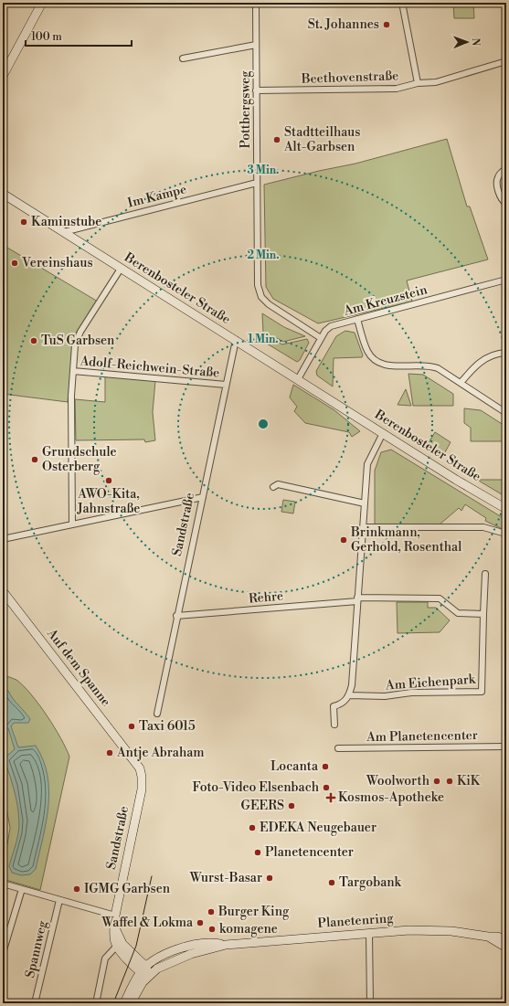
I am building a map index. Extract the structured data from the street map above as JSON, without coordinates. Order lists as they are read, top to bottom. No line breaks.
{"streets":{"street":["Beethovenstraße","Pottbergsweg","Im Kampe","Berenbosteler Straße","Am Kreuzstein","Adolf-Reichwein-Straße","Sandstraße","Rehre","Auf dem Spanne","Am Eichenpark","Am Planetencenter","Planetenring","Spannweg"]},"crossings":[["Beethovenstraße","Pottbergsweg"],["Pottbergsweg","Im Kampe"],["Pottbergsweg","Am Kreuzstein"],["Im Kampe","Berenbosteler Straße"],["Berenbosteler Straße","Am Kreuzstein"],["Berenbosteler Straße","Sandstraße"],["Adolf-Reichwein-Straße","Sandstraße"],["Sandstraße","Rehre"],["Sandstraße","Auf dem Spanne"]],"places":{"other":["St. Johannes","Stadtteilhaus Alt-Garbsen","Kaminstube","Vereinshaus","TuS Garbsen","Grundschule Osterberg","AWO-Kita, Jahnstraße","Brinkmann, Gerhold, Rosenthal","Taxi 6015","Antje Abraham","Locanta","Woolworth","KiK","Foto-Video Elsenbach","GEERS","EDEKA Neugebauer","Planetencenter","Wurst-Basar","Targobank","IGMG Garbsen","Burger King","Waffel & Lokma","komagene"],"health":["Kosmos-Apotheke"]},"scale_bar":"100 m","north":"right","rings":["3 Min.","2 Min.","1 Min."]}
